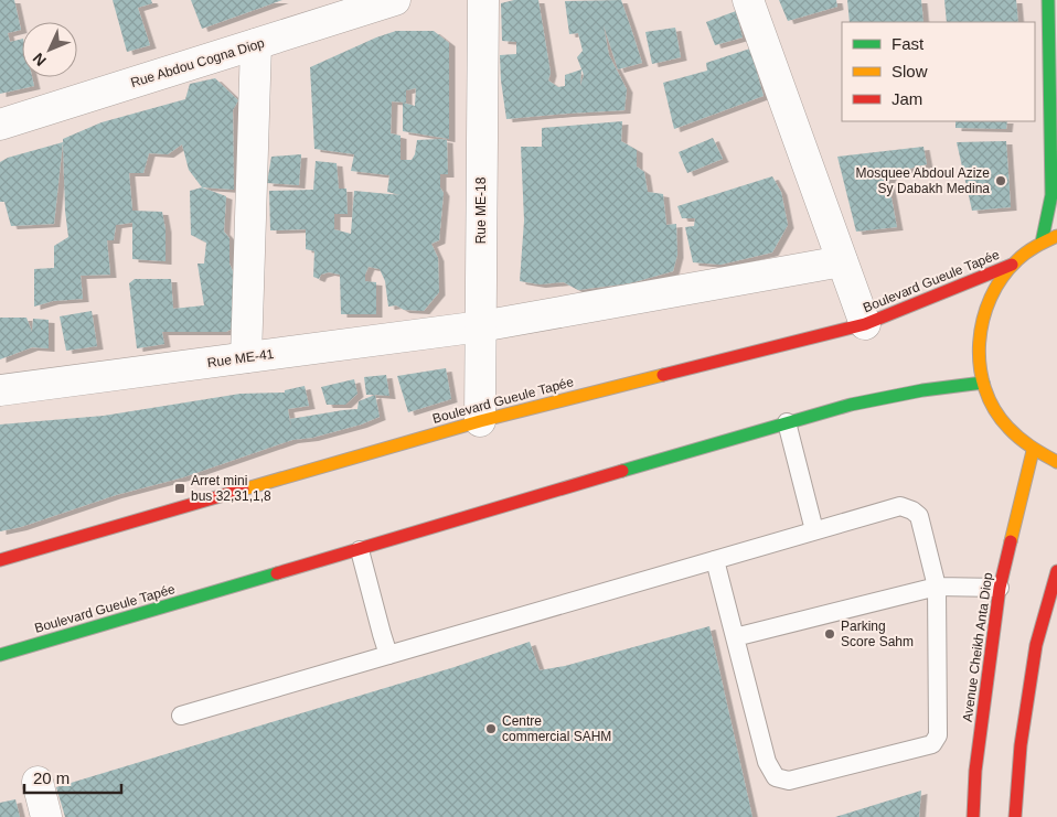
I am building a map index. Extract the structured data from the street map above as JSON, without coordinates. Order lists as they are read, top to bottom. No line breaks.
{"streets":{"street":["Rue Abdou Cogna Diop","Rue ME-18","Boulevard Gueule Tapée","Rue ME-41","Avenue Cheikh Anta Diop"]},"crossings":[["Rue ME-18","Boulevard Gueule Tapée"],["Rue ME-18","Rue ME-41"]],"places":{"other":["Mosquee Abdoul Azize Sy Dabakh Medina","Parking Score Sahm","Centre commercial SAHM"],"transit":["Arret mini bus 32,31,1,8"]},"legend":["Fast","Slow","Jam"],"scale_bar":"20 m","north":"bottom left"}
